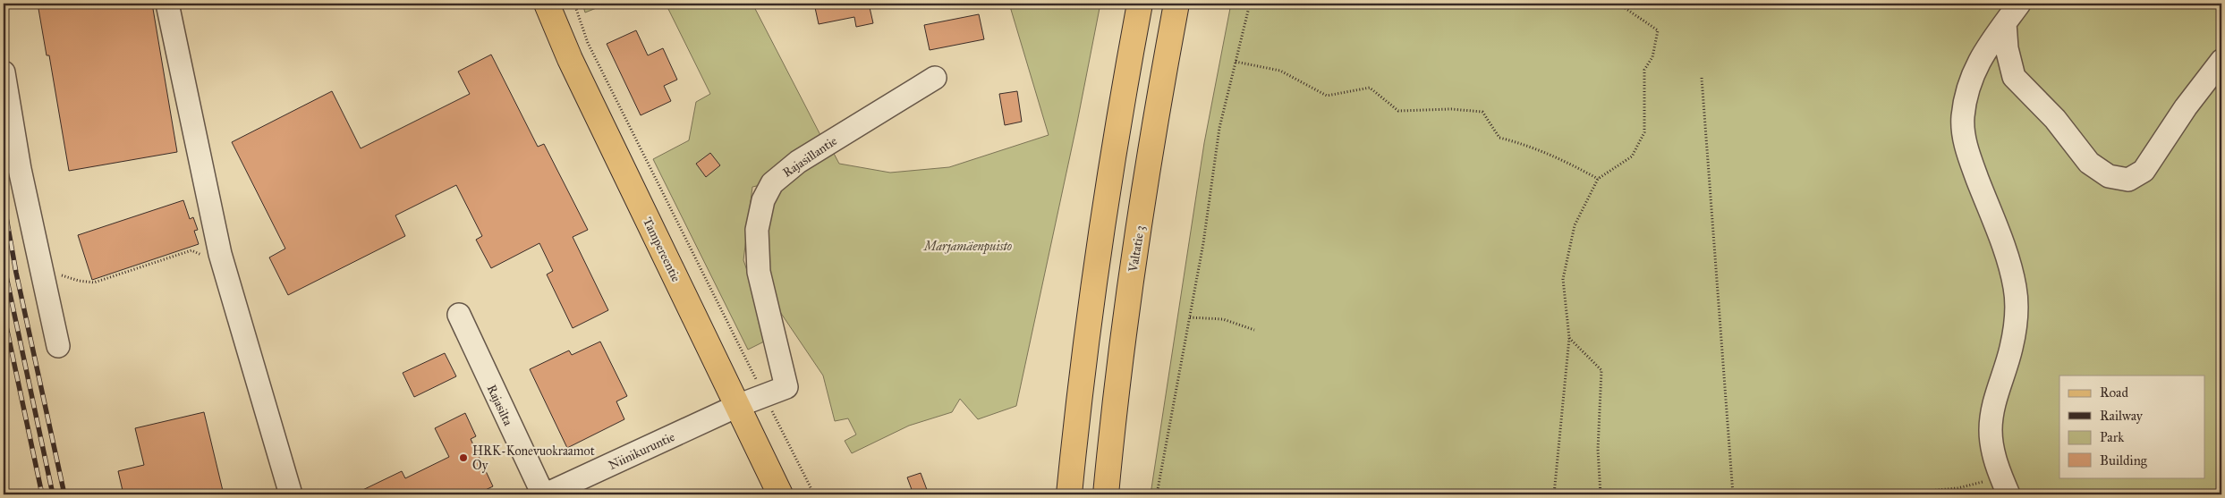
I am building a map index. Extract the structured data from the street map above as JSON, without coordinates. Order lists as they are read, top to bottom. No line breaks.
{"streets":{"main road":["Valtatie 3","Tampereentie"],"street":["Rajasillantie","Rajasilta","Niinikuruntie"]},"crossings":[["Rajasillantie","Tampereentie"],["Rajasillantie","Niinikuruntie"],["Tampereentie","Niinikuruntie"],["Rajasilta","Niinikuruntie"]],"parks":["Marjamäenpuisto"],"places":["HRK-Konevuokraamot Oy"],"legend":["Road","Railway","Park","Building"]}
